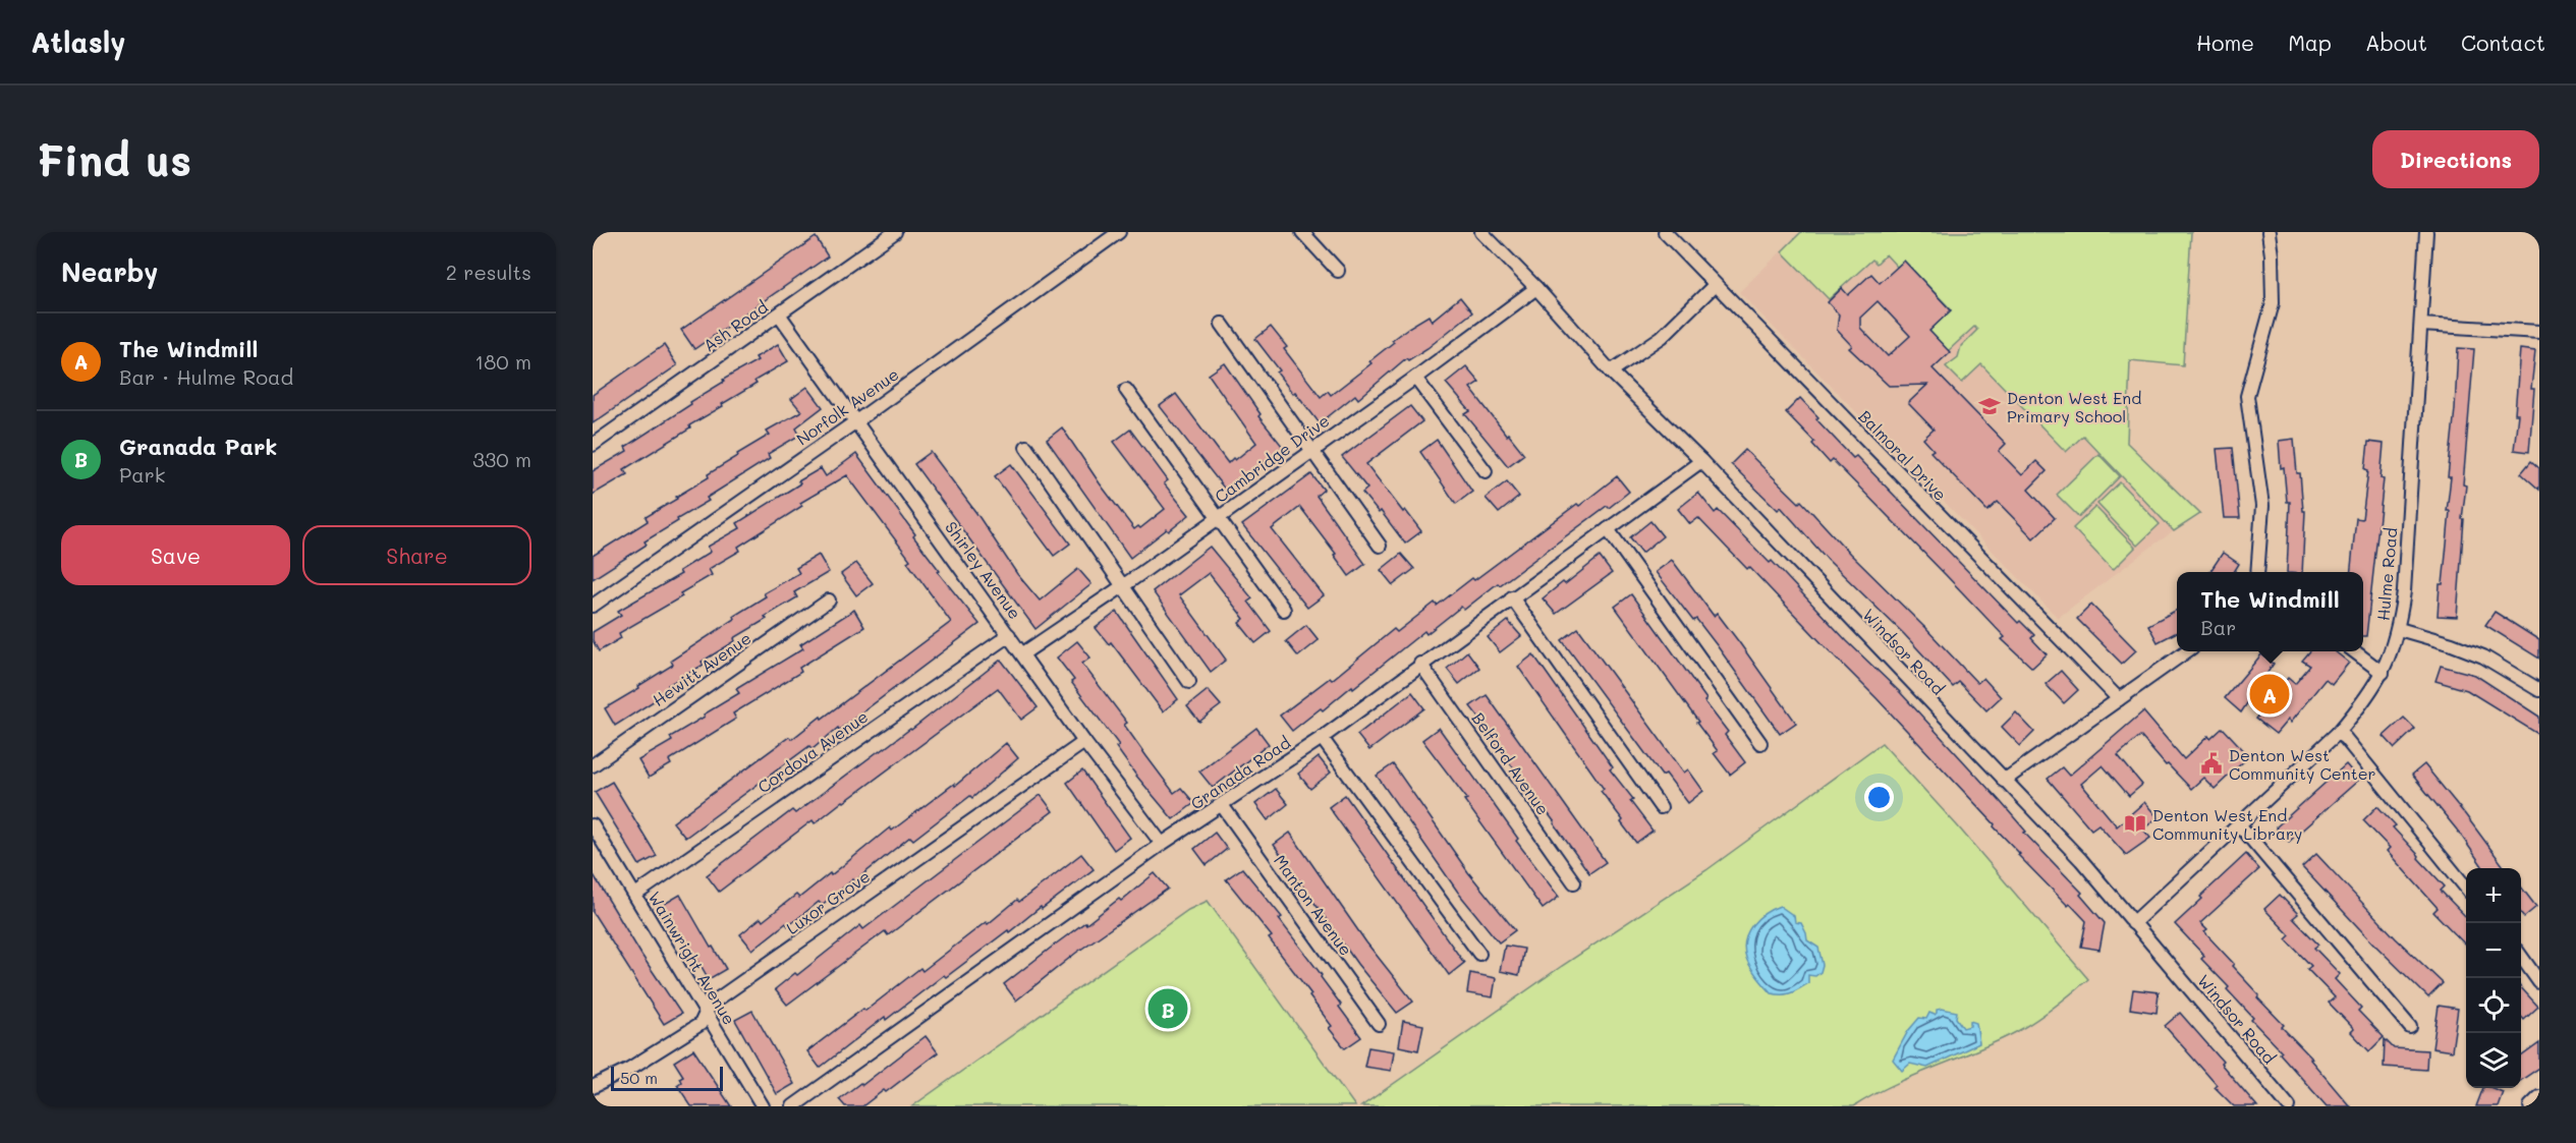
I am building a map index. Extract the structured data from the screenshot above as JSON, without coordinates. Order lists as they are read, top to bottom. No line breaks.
{"streets":{"street":["Ash Road","Norfolk Avenue","Balmoral Drive","Cambridge Drive","Shirley Avenue","Hulme Road","Windsor Road","Hewitt Avenue","Cordova Avenue","Belford Avenue","Granada Road","Luxor Grove","Manton Avenue","Wainwright Avenue"]},"crossings":[["Ash Road","Shirley Avenue"],["Norfolk Avenue","Shirley Avenue"],["Cambridge Drive","Shirley Avenue"],["Cambridge Drive","Windsor Road"],["Shirley Avenue","Cordova Avenue"],["Shirley Avenue","Granada Road"],["Shirley Avenue","Luxor Grove"],["Hulme Road","Windsor Road"],["Windsor Road","Granada Road"],["Cordova Avenue","Wainwright Avenue"],["Belford Avenue","Granada Road"],["Granada Road","Manton Avenue"],["Luxor Grove","Wainwright Avenue"]],"places":{"school or university":["Denton West End Primary School"],"public building":["Denton West Community Center"],"library":["Denton West End Community Library"]},"scale_bar":"50 m","page":{"header":"Atlasly","nav":["Home","Map","About","Contact"],"buttons":["Directions",["Save","Share"]],"title":"Find us","heading":["Nearby","2 results"],"list":[{"mark":"A","name":"The Windmill","note":"Bar · Hulme Road","value":"180 m"},{"mark":"B","name":"Granada Park","note":"Park","value":"330 m"}],"popup":["The Windmill","Bar"],"pins":["A","B"],"map_buttons":["+","−"],"scale":"50 m"}}
